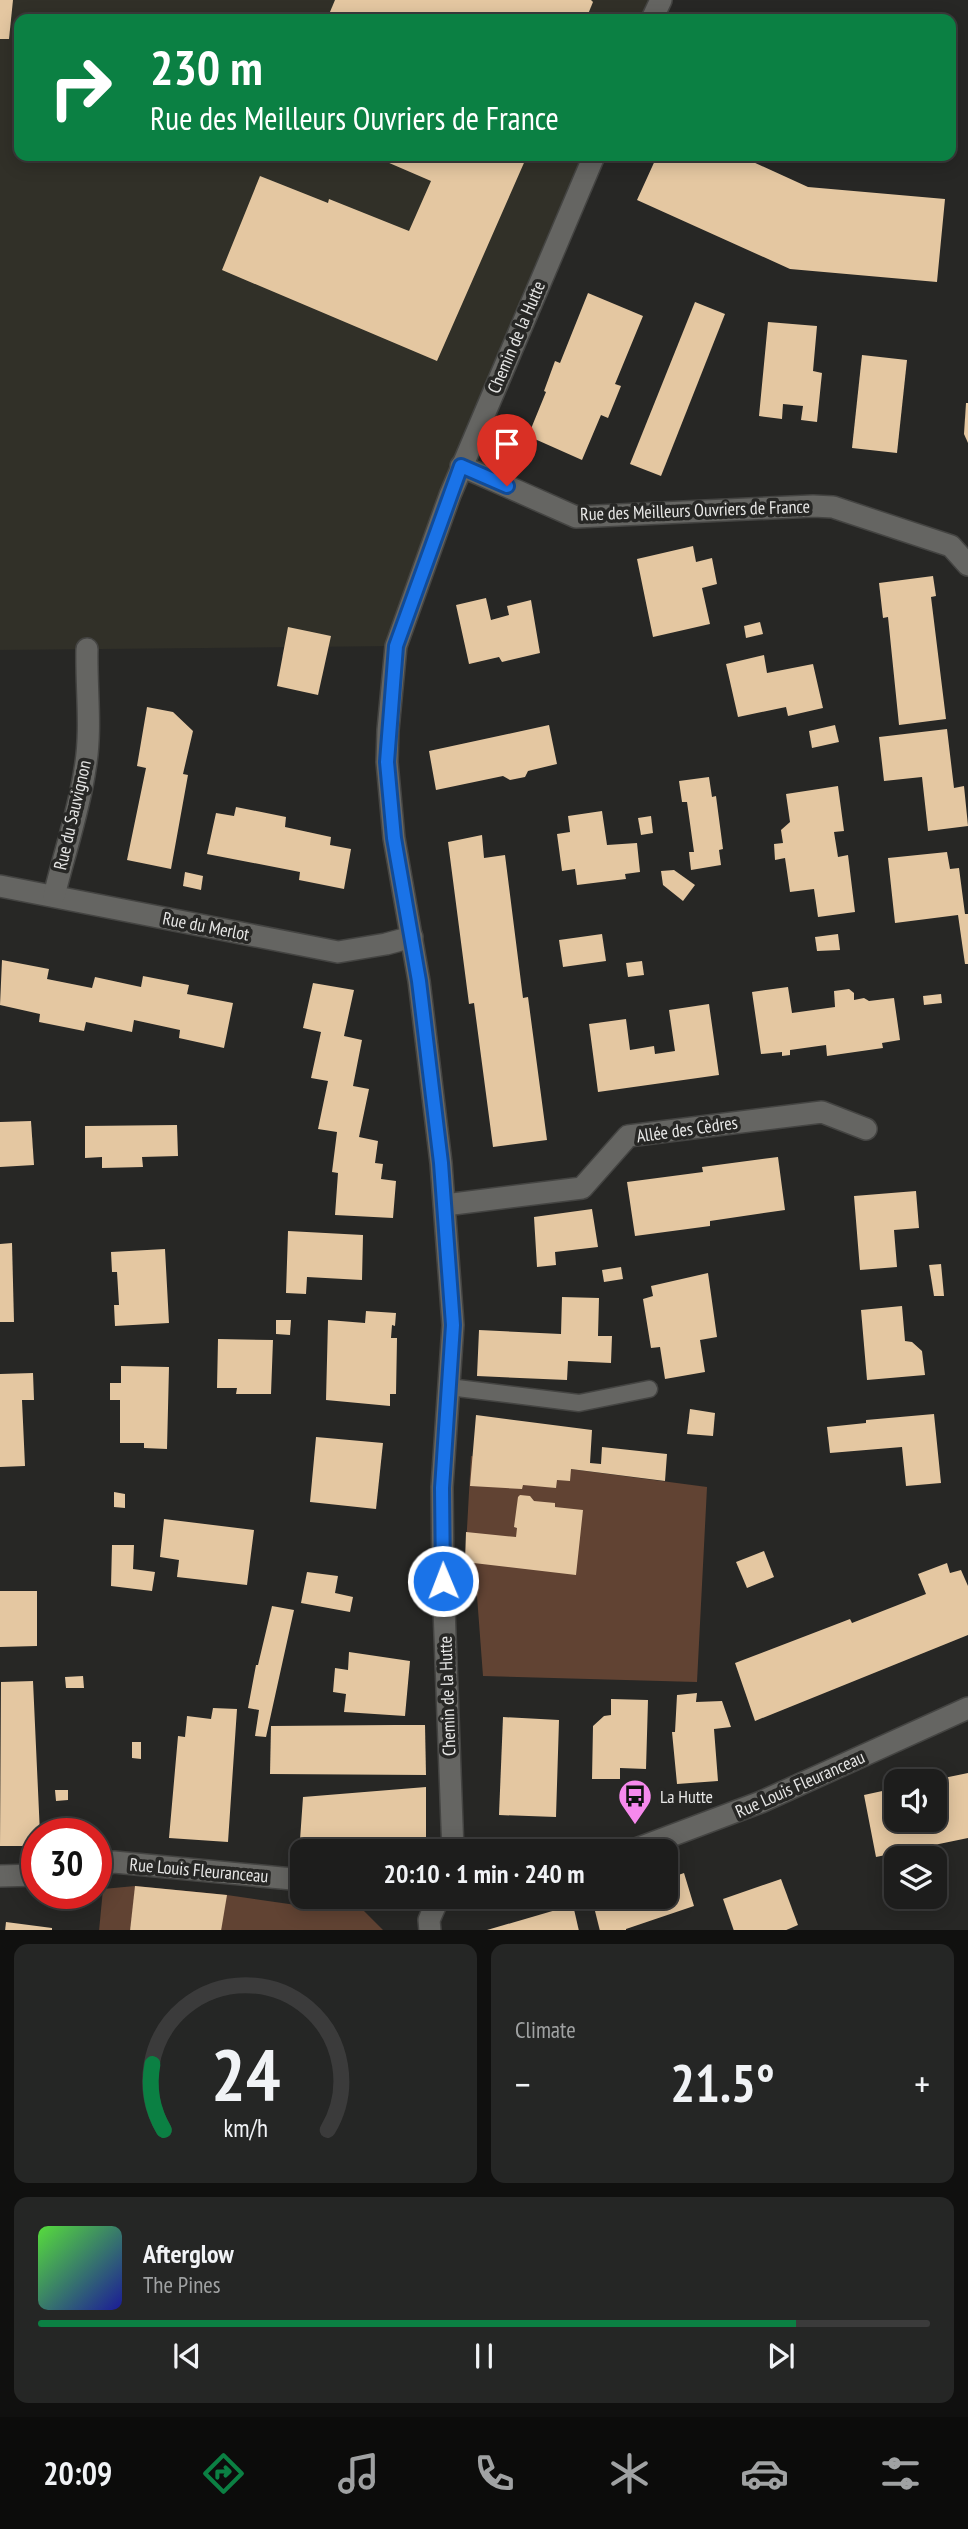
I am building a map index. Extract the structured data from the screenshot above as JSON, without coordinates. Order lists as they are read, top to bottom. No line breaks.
{"streets":{"street":["Chemin de la Hutte","Rue des Meilleurs Ouvriers de France","Rue du Sauvignon","Rue du Merlot","Allée des Cèdres","Rue Louis Fleuranceau"]},"crossings":[["Chemin de la Hutte","Rue des Meilleurs Ouvriers de France"],["Chemin de la Hutte","Rue du Merlot"],["Chemin de la Hutte","Allée des Cèdres"],["Rue du Sauvignon","Rue du Merlot"]],"places":{"bus stop":["La Hutte"]},"page":{"turn":["230 m","Rue des Meilleurs Ouvriers de France"],"limit":"30","trip":"20:10 · 1 min · 240 m","tile":"Climate","heat":["−","21.5°","+"],"song":["Afterglow","The Pines"],"tabs":"20:09","gauge":["24","km/h"]}}
